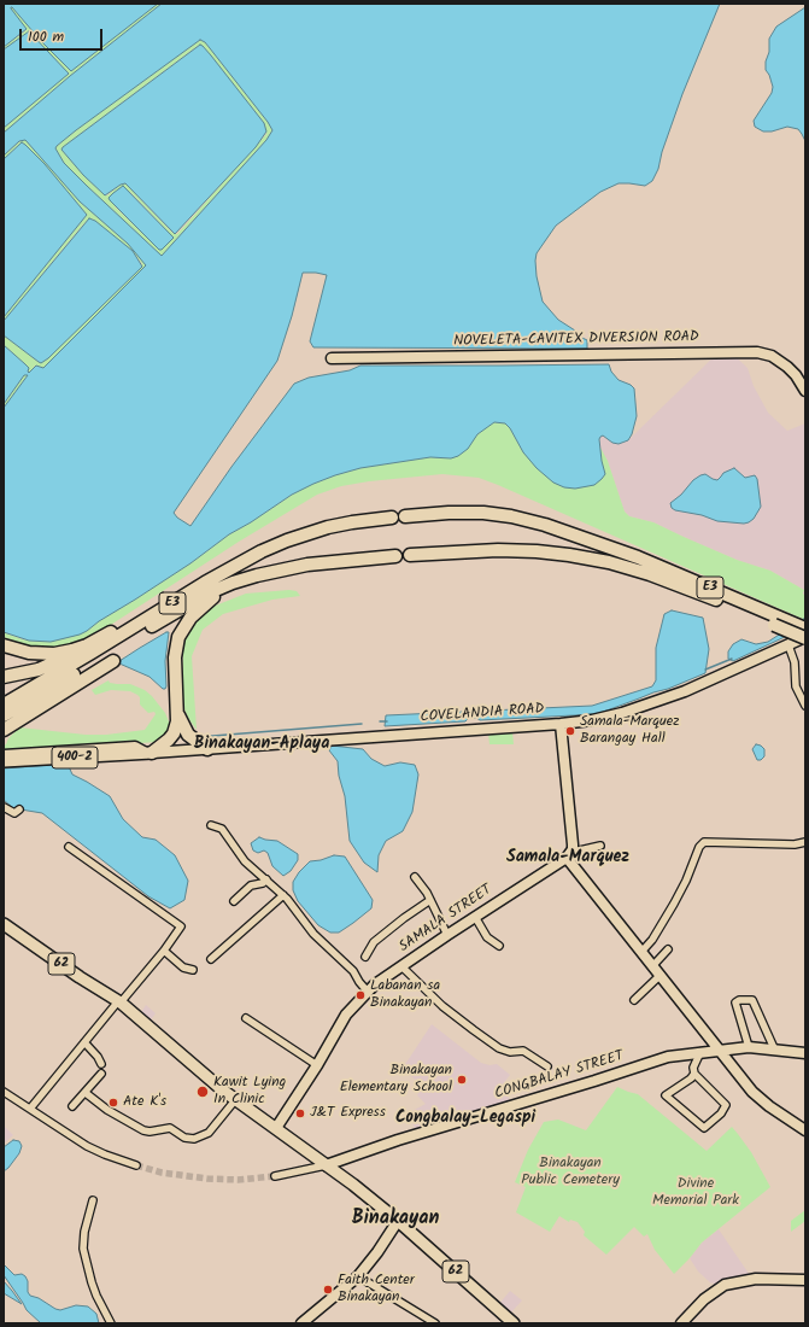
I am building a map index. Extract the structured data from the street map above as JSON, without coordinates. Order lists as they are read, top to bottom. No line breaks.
{"streets":{"highway":["E3"],"main road":["NOVELETA-CAVITEX DIVERSION ROAD","COVELANDIA ROAD","400-2","SAMALA STREET","62","CONGBALAY STREET"]},"crossings":[["E3","COVELANDIA ROAD"],["SAMALA STREET","62"],["62","CONGBALAY STREET"]],"districts":["Binakayan-Aplaya","Samala-Marquez","Congbalay-Legaspi","Binakayan"],"parks":["Binakayan Public Cemetery","Divine Memorial Park"],"places":["Samala-Marquez Barangay Hall","Labanan sa Binakayan","Binakayan Elementary School","Kawit Lying In Clinic","Ate K's","J&T Express","Faith Center Binakayan"],"scale_bar":"100 m"}
